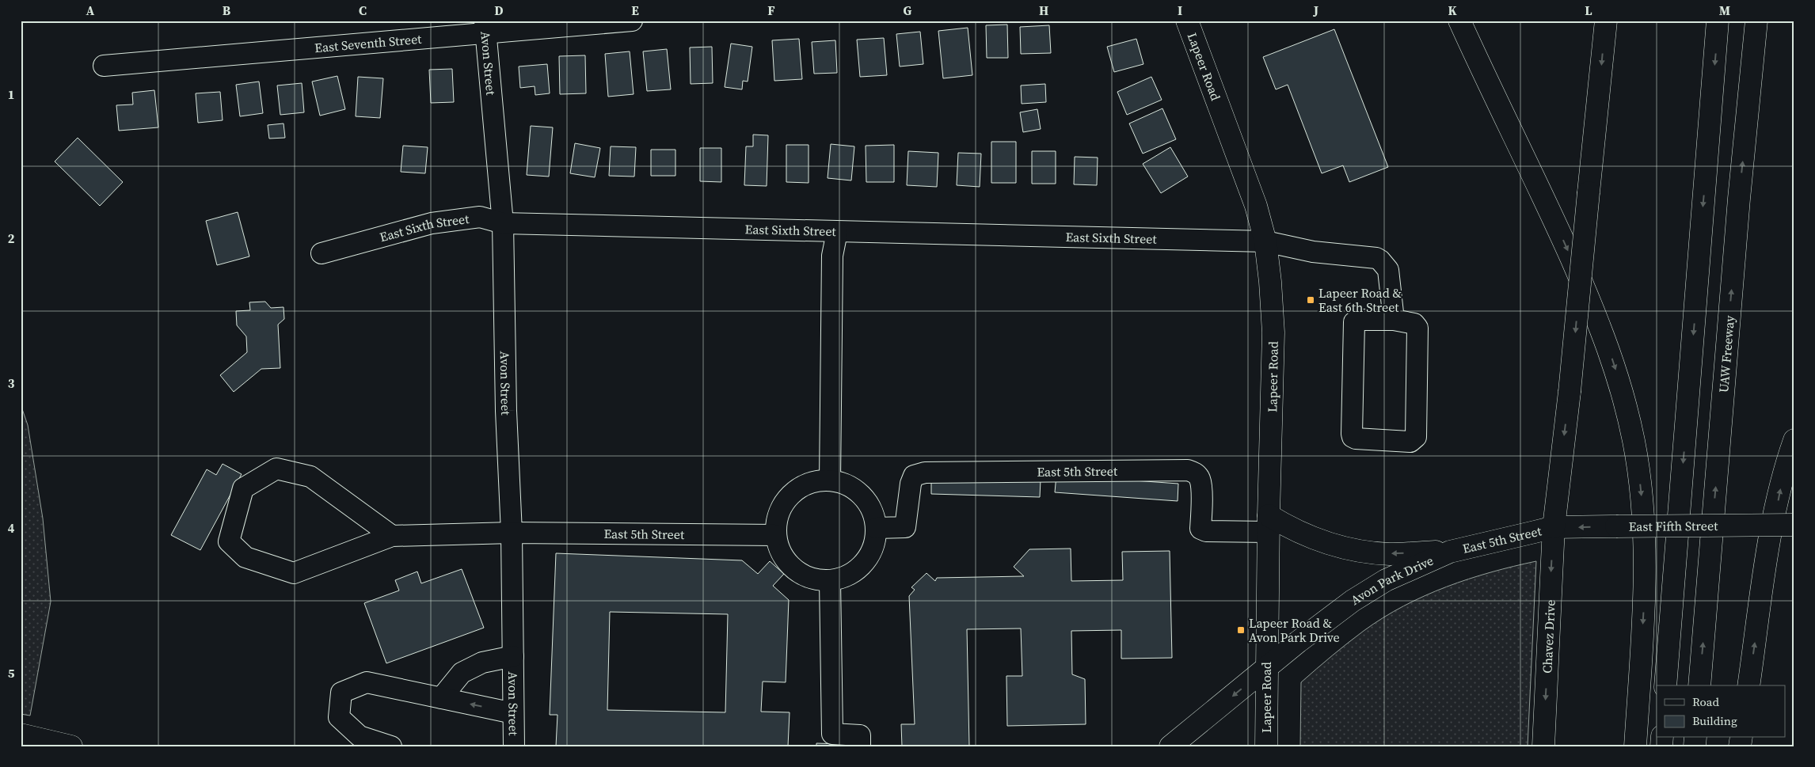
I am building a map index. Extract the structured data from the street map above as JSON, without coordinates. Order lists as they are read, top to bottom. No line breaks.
{"streets":{"main road":["Lapeer Road","UAW Freeway","East 5th Street","East Fifth Street","Avon Park Drive","Chavez Drive"],"street":["East Seventh Street","Avon Street","East Sixth Street"]},"crossings":[["East Seventh Street","Avon Street"],["Avon Street","East Sixth Street"],["Avon Street","East 5th Street"],["Lapeer Road","East Sixth Street"],["Lapeer Road","East 5th Street"],["Lapeer Road","Avon Park Drive"],["East 5th Street","East Fifth Street"],["East 5th Street","Avon Park Drive"],["East 5th Street","Chavez Drive"],["East Fifth Street","Chavez Drive"]],"one_way":["East Fifth Street","Avon Park Drive"],"places":{"transit":["Lapeer Road & East 6th Street","Lapeer Road & Avon Park Drive"]},"legend":["Road","Building"],"grid":{"columns":["A","B","C","D","E","F","G","H","I","J","K","L","M"],"rows":["1","2","3","4","5"]}}
